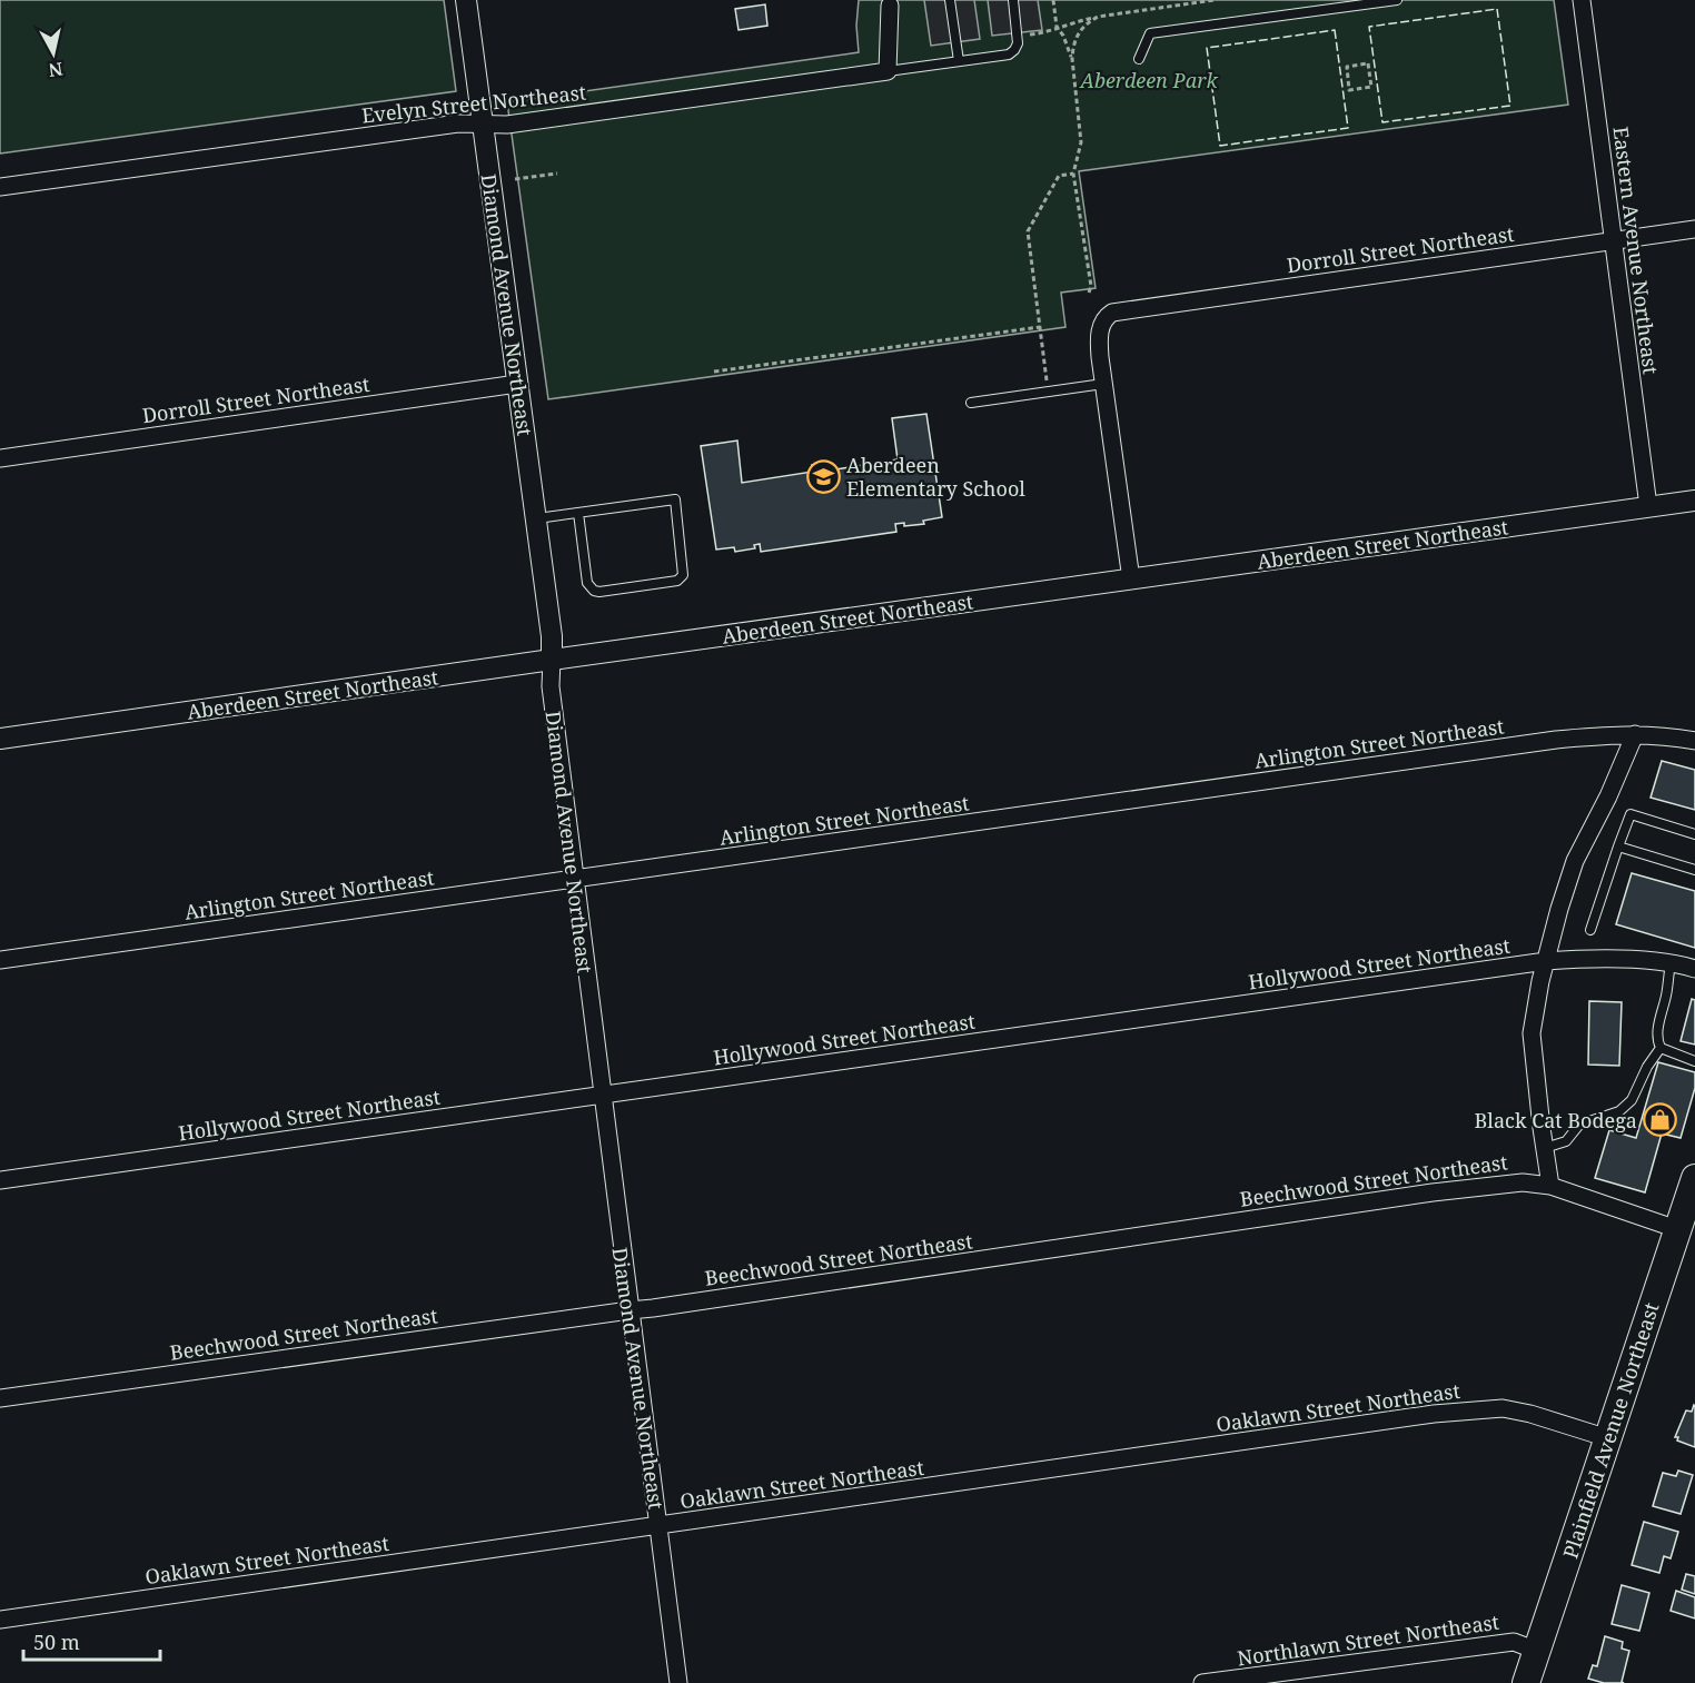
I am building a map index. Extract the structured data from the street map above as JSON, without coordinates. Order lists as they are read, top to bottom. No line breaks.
{"streets":{"main road":["Plainfield Avenue Northeast"],"street":["Evelyn Street Northeast","Dorroll Street Northeast","Eastern Avenue Northeast","Diamond Avenue Northeast","Aberdeen Street Northeast","Arlington Street Northeast","Hollywood Street Northeast","Beechwood Street Northeast","Oaklawn Street Northeast","Northlawn Street Northeast"]},"crossings":[["Evelyn Street Northeast","Diamond Avenue Northeast"],["Dorroll Street Northeast","Eastern Avenue Northeast"],["Dorroll Street Northeast","Diamond Avenue Northeast"],["Eastern Avenue Northeast","Aberdeen Street Northeast"],["Diamond Avenue Northeast","Aberdeen Street Northeast"],["Diamond Avenue Northeast","Arlington Street Northeast"],["Diamond Avenue Northeast","Hollywood Street Northeast"],["Diamond Avenue Northeast","Beechwood Street Northeast"],["Diamond Avenue Northeast","Oaklawn Street Northeast"],["Beechwood Street Northeast","Plainfield Avenue Northeast"],["Oaklawn Street Northeast","Plainfield Avenue Northeast"],["Plainfield Avenue Northeast","Northlawn Street Northeast"]],"parks":["Aberdeen Park"],"places":{"school or university":["Aberdeen Elementary School"],"shop":["Black Cat Bodega"]},"scale_bar":"50 m","north":"bottom"}
